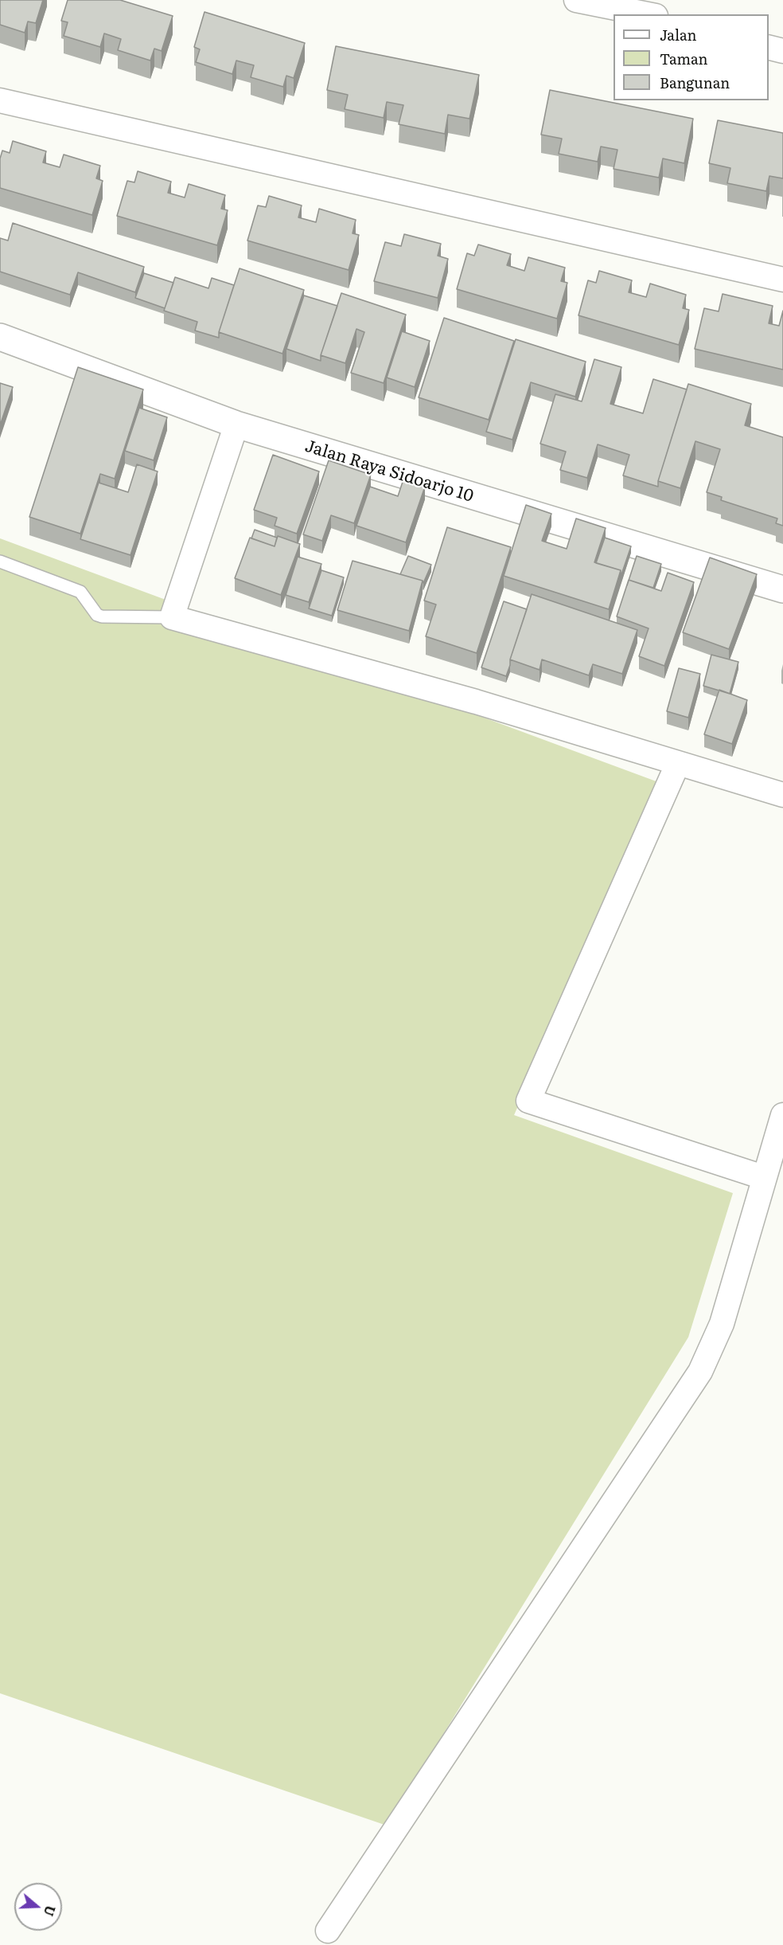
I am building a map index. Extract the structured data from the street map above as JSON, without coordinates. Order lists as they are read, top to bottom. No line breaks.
{"streets":{"street":["Jalan Raya Sidoarjo 10"]},"legend":["Jalan","Taman","Bangunan"],"north":"right"}
